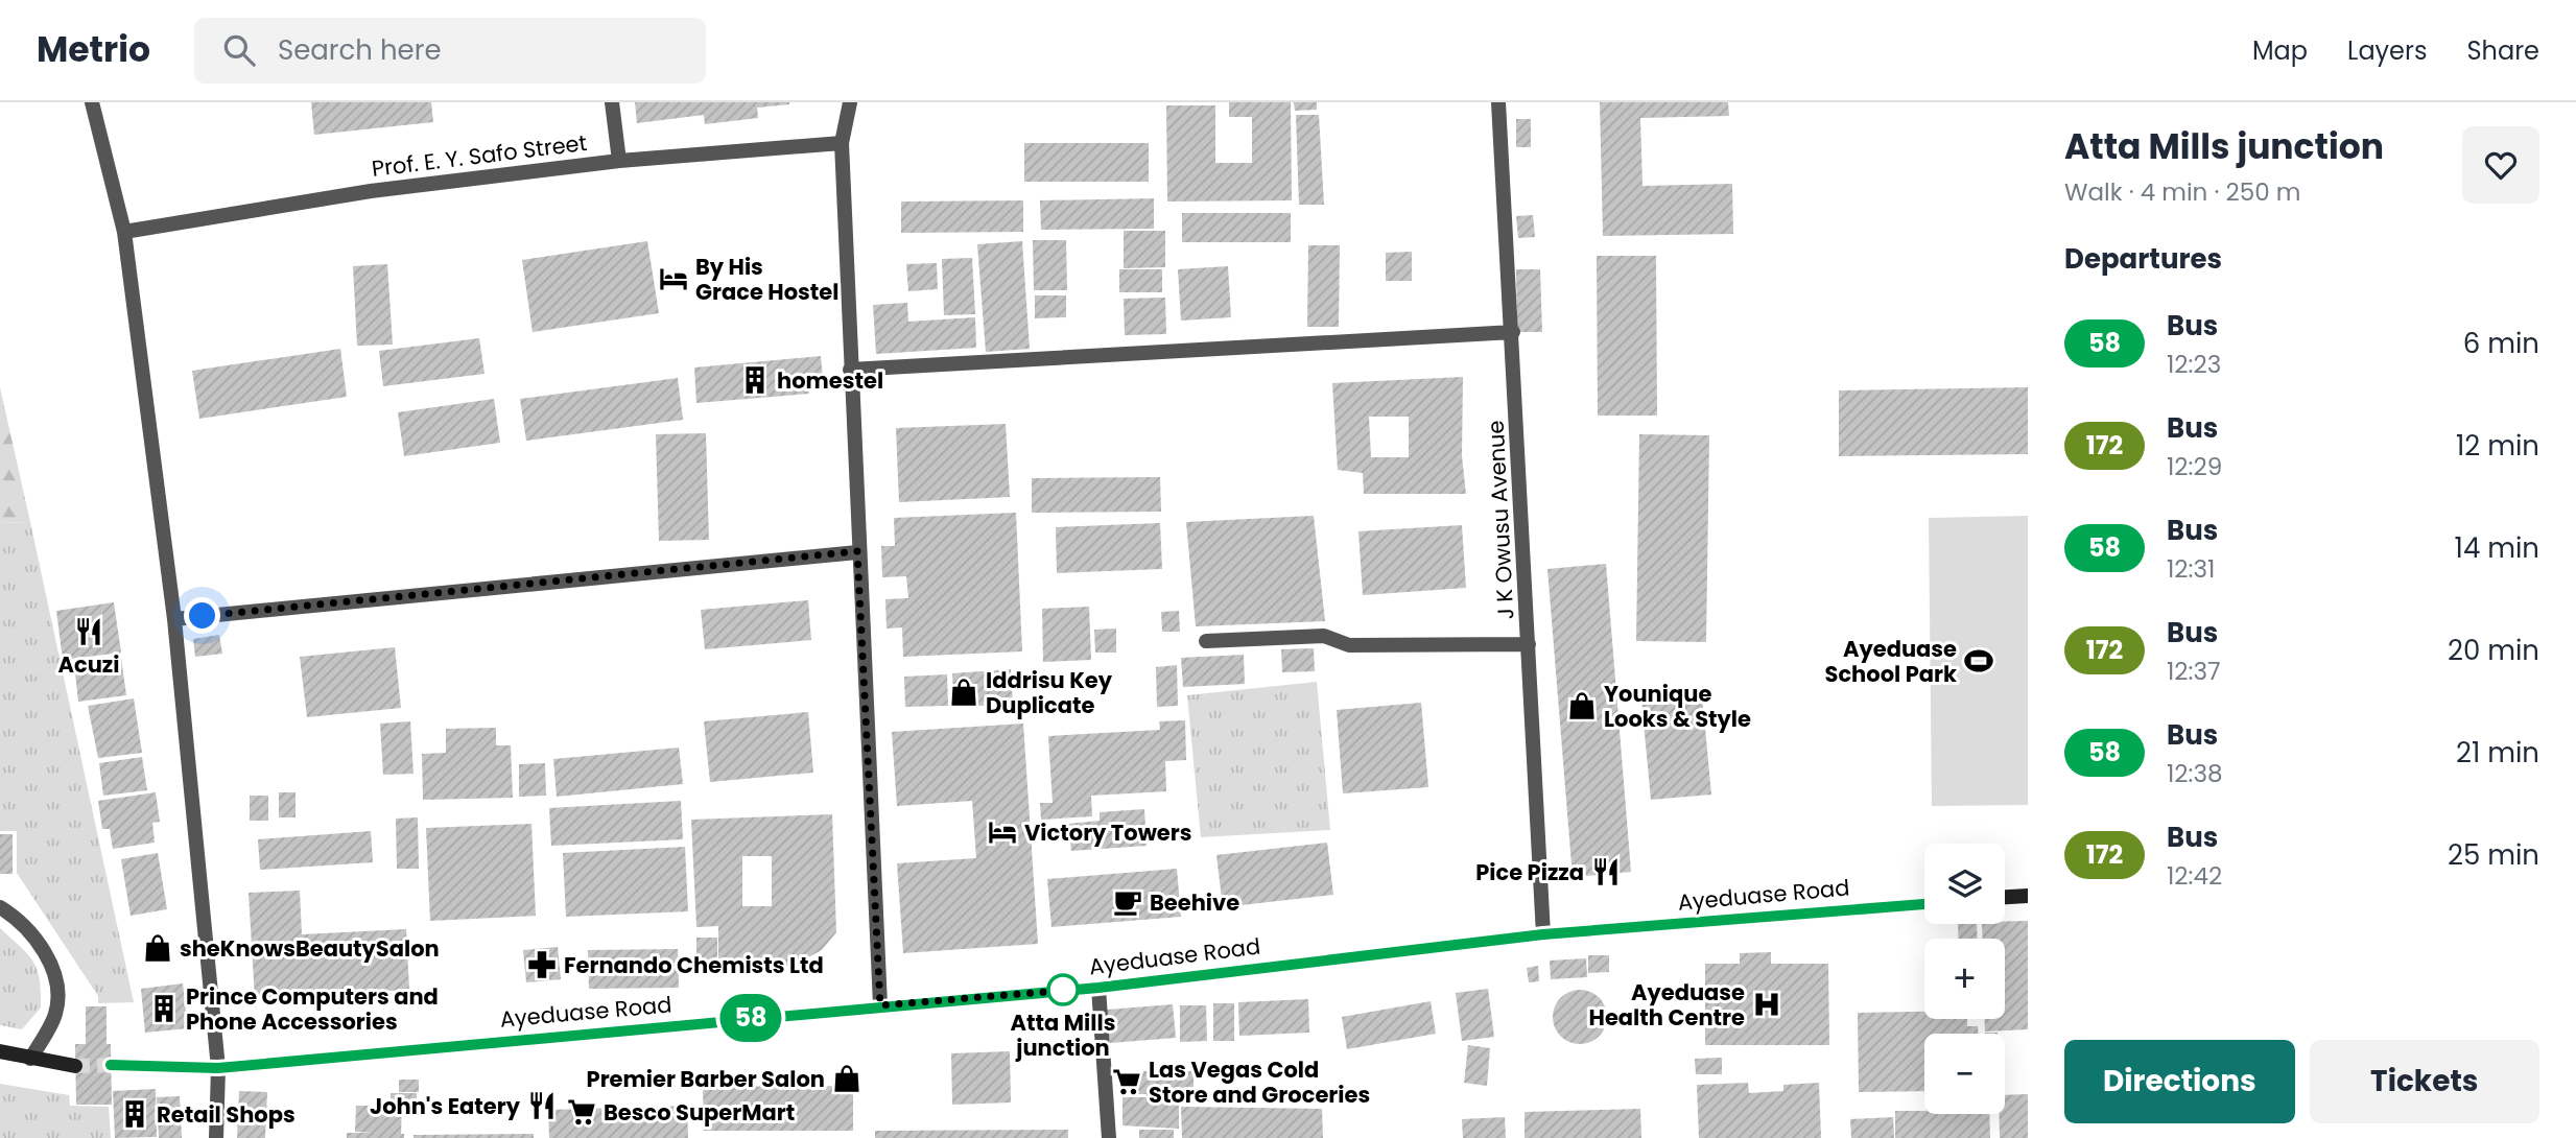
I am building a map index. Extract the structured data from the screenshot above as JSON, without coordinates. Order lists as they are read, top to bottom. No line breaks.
{"streets":{"street":["Prof. E. Y. Safo Street","J K Owusu Avenue","Ayeduase Road"]},"crossings":[["J K Owusu Avenue","Ayeduase Road"]],"places":{"hotel":["By His Grace Hostel","Victory Towers"],"building":["homestel","Prince Computers and Phone Accessories","Retail Shops"],"restaurant":["Acuzi","Pice Pizza","John's Eatery"],"sports":["Ayeduase School Park"],"shop":["Iddrisu Key Duplicate","Younique Looks & Style","sheKnowsBeautySalon","Premier Barber Salon"],"cafe":["Beehive"],"pharmacy":["Fernando Chemists Ltd"],"other":["Atta Mills junction"],"hospital":["Ayeduase Health Centre"],"supermarket":["Las Vegas Cold Store and Groceries","Besco SuperMart"]},"lines":["bus line 58"],"page":{"header":"Metrio","search":"Search here","nav":["Map","Layers","Share"],"on_map":"58","heading":[["Atta Mills junction","Walk · 4 min · 250 m"],"Departures"],"list":[{"mark":"58","name":"Bus","note":"12:23","value":"6 min"},{"mark":"172","name":"Bus","note":"12:29","value":"12 min"},{"mark":"58","name":"Bus","note":"12:31","value":"14 min"},{"mark":"172","name":"Bus","note":"12:37","value":"20 min"},{"mark":"58","name":"Bus","note":"12:38","value":"21 min"},{"mark":"172","name":"Bus","note":"12:42","value":"25 min"}],"map_buttons":["+","−"],"buttons":["Directions","Tickets"]}}
